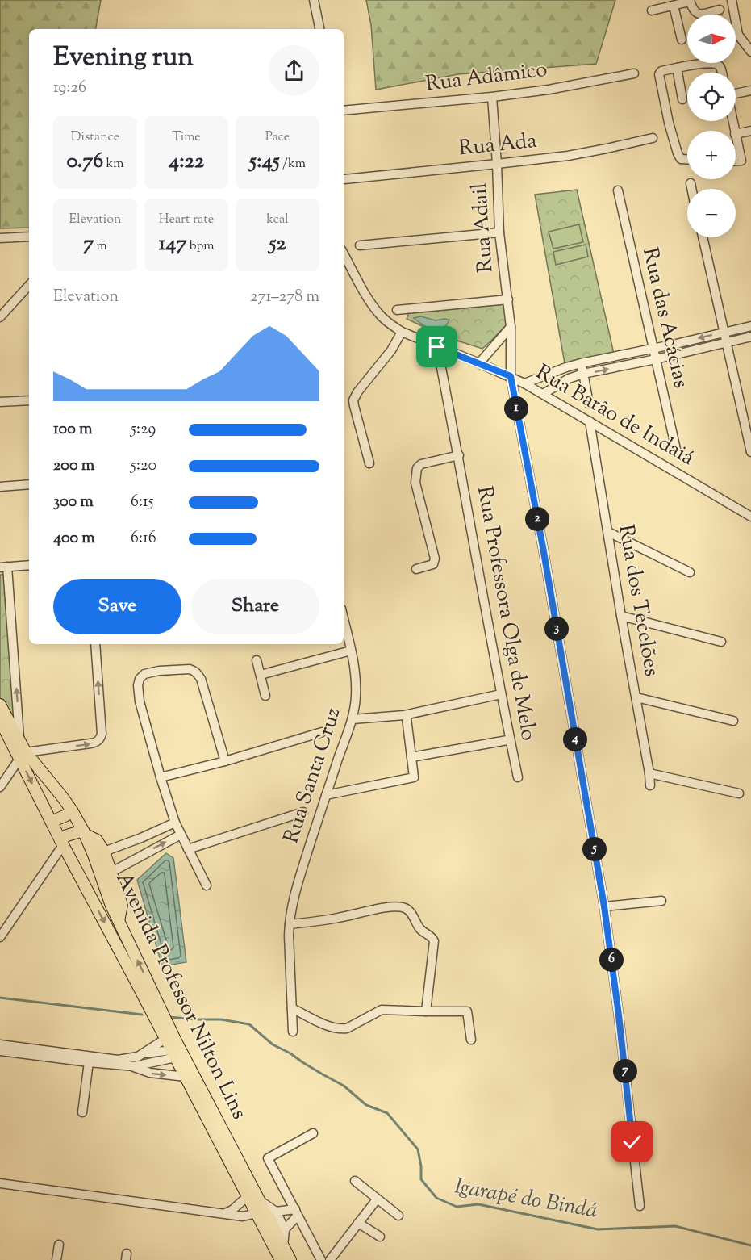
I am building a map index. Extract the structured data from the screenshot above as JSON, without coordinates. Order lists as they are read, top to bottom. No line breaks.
{"streets":{"main road":["Avenida Professor Nilton Lins"],"street":["Rua Adâmico","Rua Ada","Rua Adail","Rua das Acácias","Rua Barão de Indaiá","Rua dos Tecelões","Rua Professora Olga de Melo","Rua Santa Cruz"]},"crossings":[["Rua Adâmico","Rua Adail"],["Rua Ada","Rua Adail"],["Rua Adail","Rua Barão de Indaiá"],["Rua Barão de Indaiá","Rua dos Tecelões"],["Rua Barão de Indaiá","Rua Professora Olga de Melo"]],"water":["Igarapé do Bindá"],"north":"right","page":{"map_buttons":["+","−"],"heading":["Evening run","19:26"],"stats":[["Distance","0.76 km"],["Time","4:22"],["Pace","5:45 /km"],["Elevation","7 m"],["Heart rate","147 bpm"],["kcal","52"]],"chart":["Elevation","271–278 m"],"pins":["1","2","3","4","5","6","7"],"list":[{"name":"100 m","note":"5:29"},{"name":"200 m","note":"5:20"},{"name":"300 m","note":"6:15"},{"name":"400 m","note":"6:16"}],"buttons":["Save","Share"]}}
